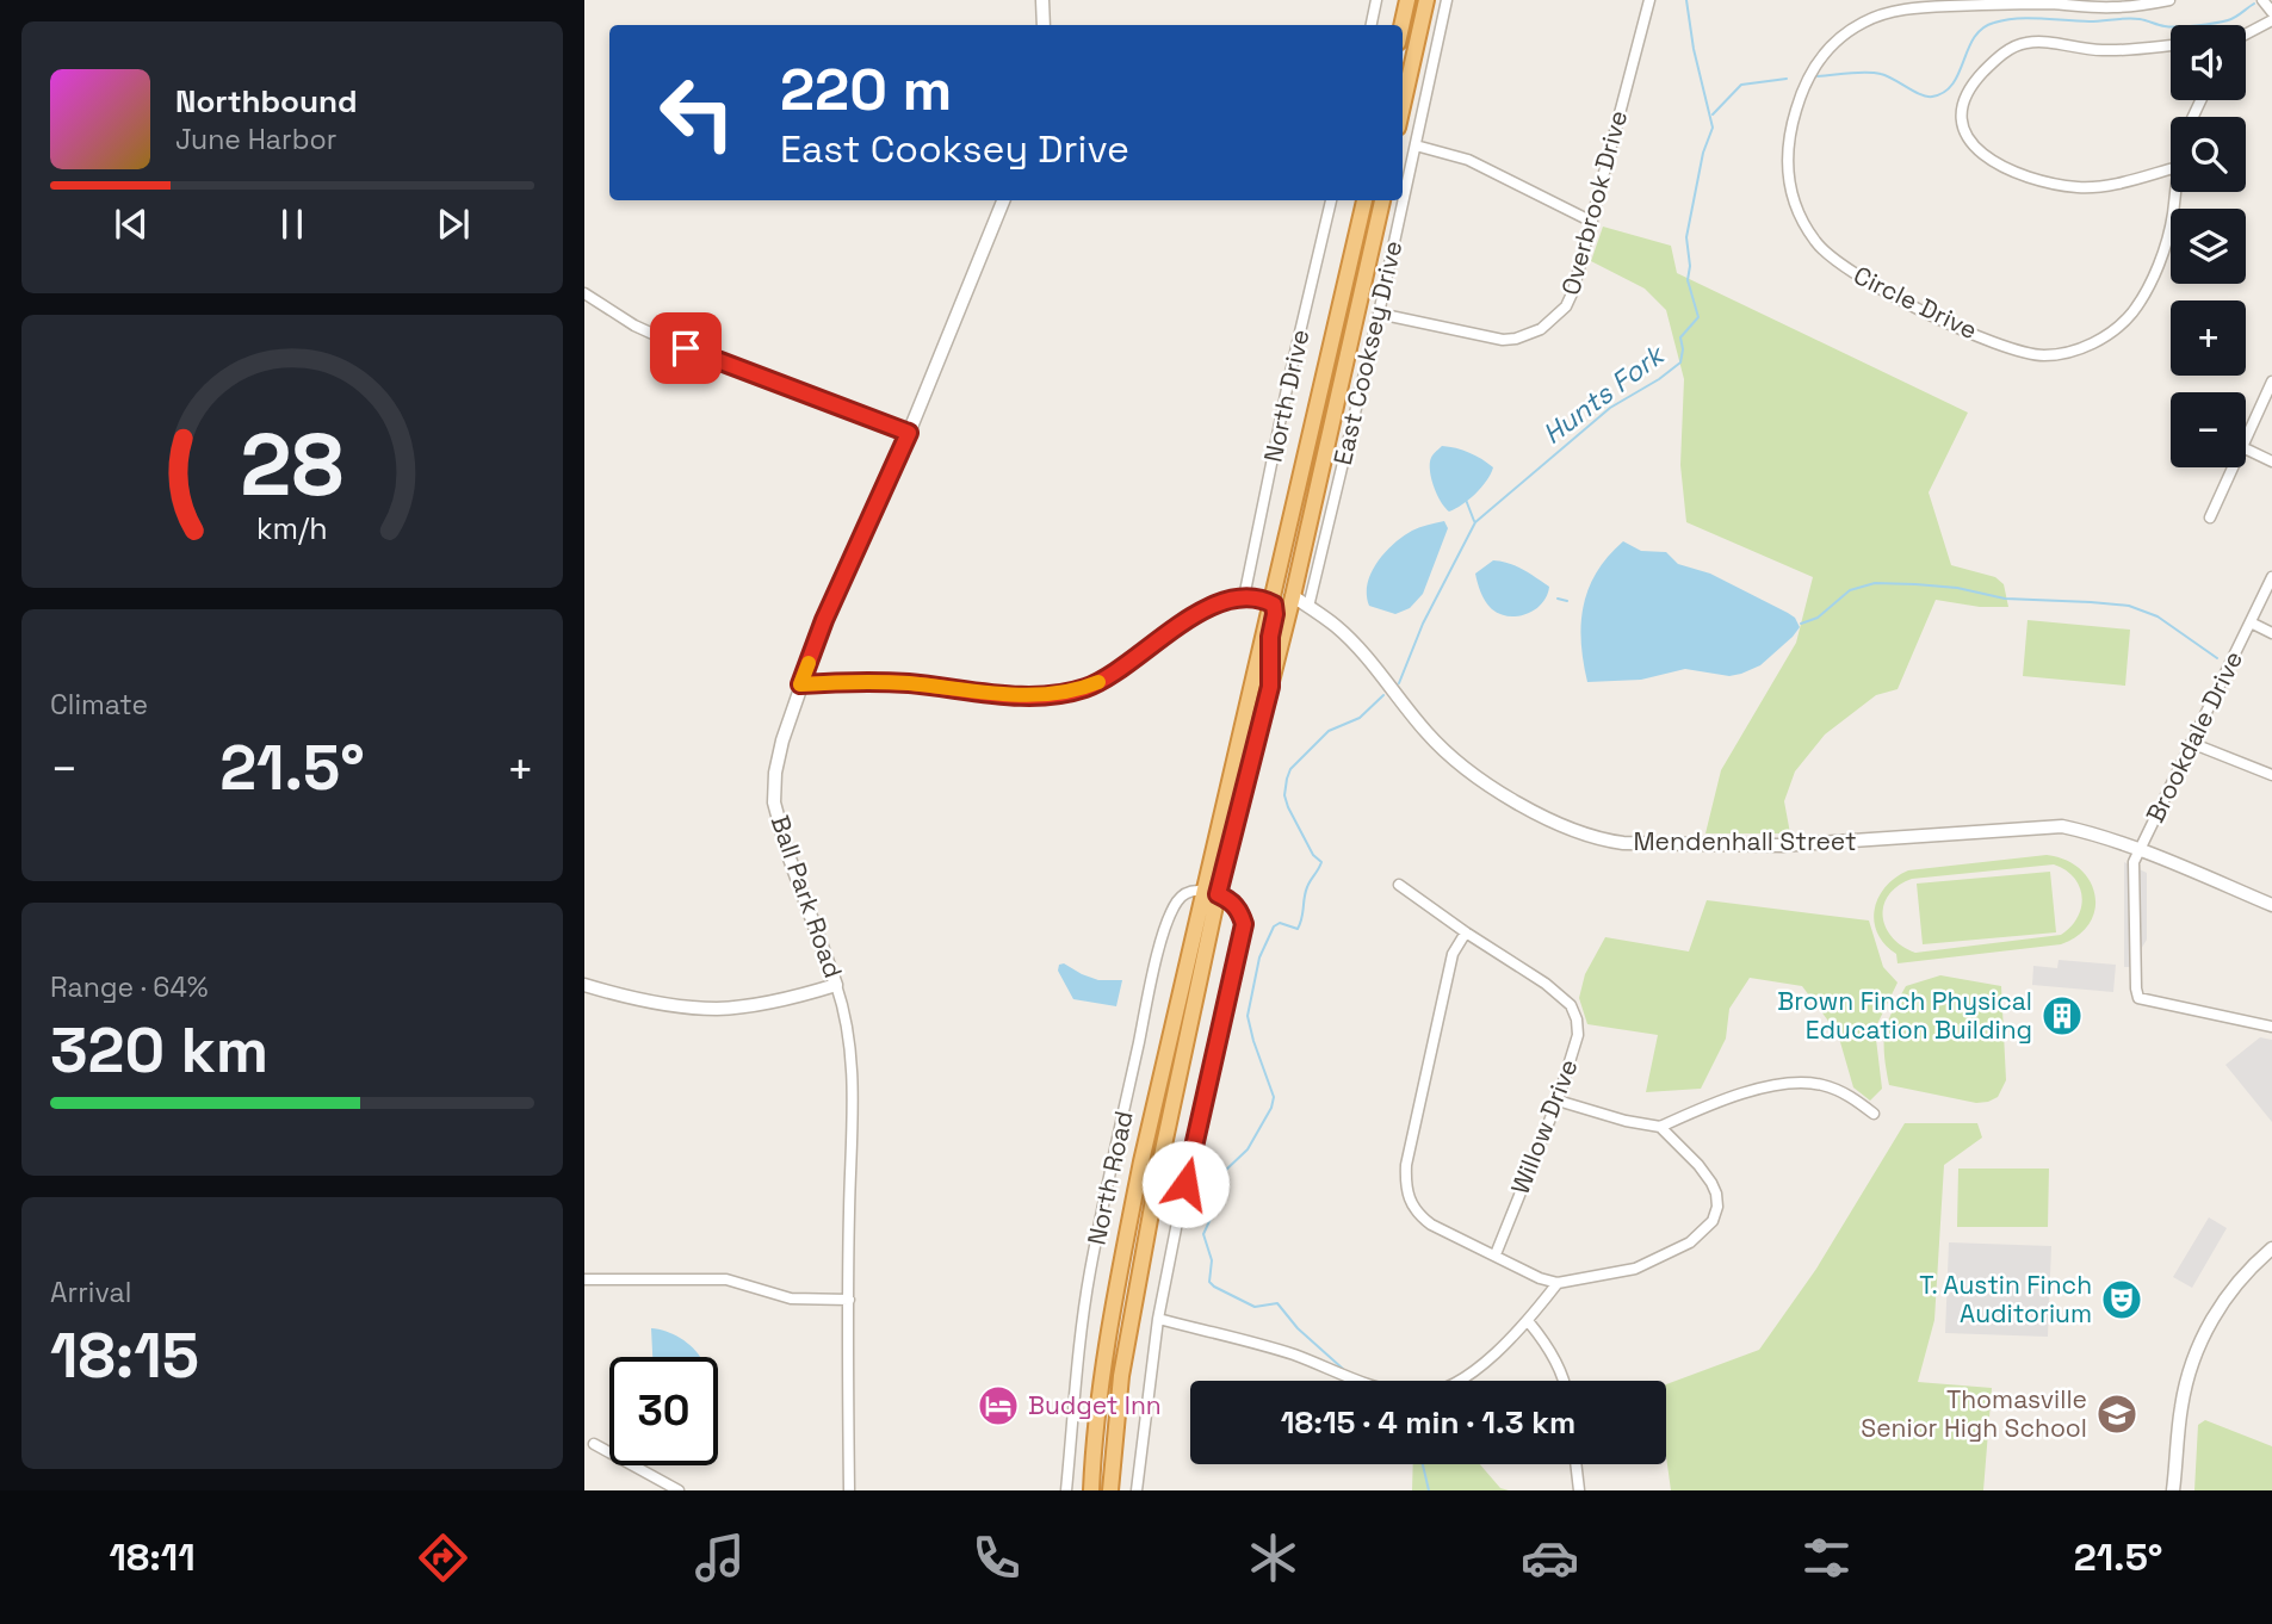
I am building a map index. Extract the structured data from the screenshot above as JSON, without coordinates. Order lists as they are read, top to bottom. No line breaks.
{"streets":{"street":["Overbrook Drive","Circle Drive","East Cooksey Drive","North Drive","Brookdale Drive","Mendenhall Street","Ball Park Road","Willow Drive","North Road"]},"crossings":[["Overbrook Drive","East Cooksey Drive"],["East Cooksey Drive","Mendenhall Street"],["Brookdale Drive","Mendenhall Street"]],"water":["Hunts Fork"],"places":{"building":["Brown Finch Physical Education Building"],"theatre":["T. Austin Finch Auditorium"],"hotel":["Budget Inn"],"school or university":["Thomasville Senior High School"]},"page":{"map_buttons":["+","−"],"turn":["220 m","East Cooksey Drive"],"song":["Northbound","June Harbor"],"tile":["Climate",["Range · 64%","320 km"],["Arrival","18:15"]],"heat":["−","21.5°","+"],"limit":"30","trip":"18:15 · 4 min · 1.3 km","tabs":["18:11","21.5°"],"gauge":["28","km/h"]}}
